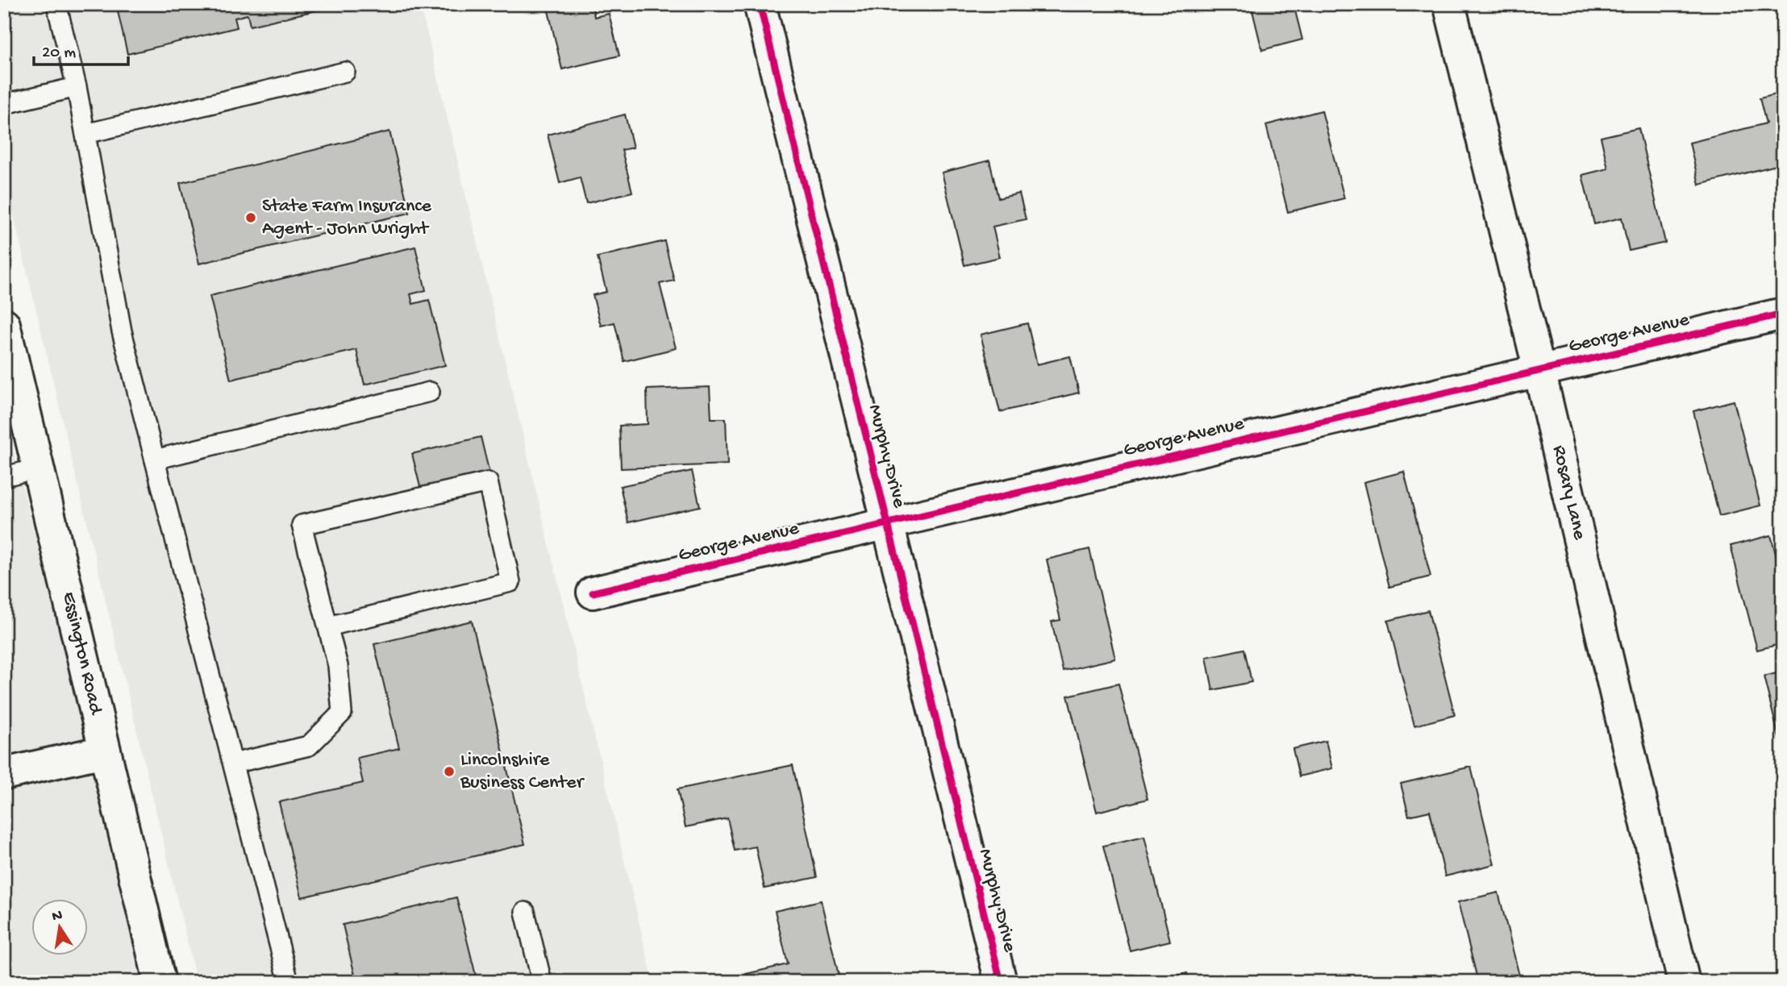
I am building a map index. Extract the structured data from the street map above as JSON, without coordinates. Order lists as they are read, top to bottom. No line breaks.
{"streets":{"street":["George Avenue","Murphy Drive","Rosary Lane","Essington Road"]},"crossings":[["George Avenue","Murphy Drive"],["George Avenue","Rosary Lane"]],"places":["State Farm Insurance Agent - John Wright","Lincolnshire Business Center"],"scale_bar":"20 m","north":"top"}
